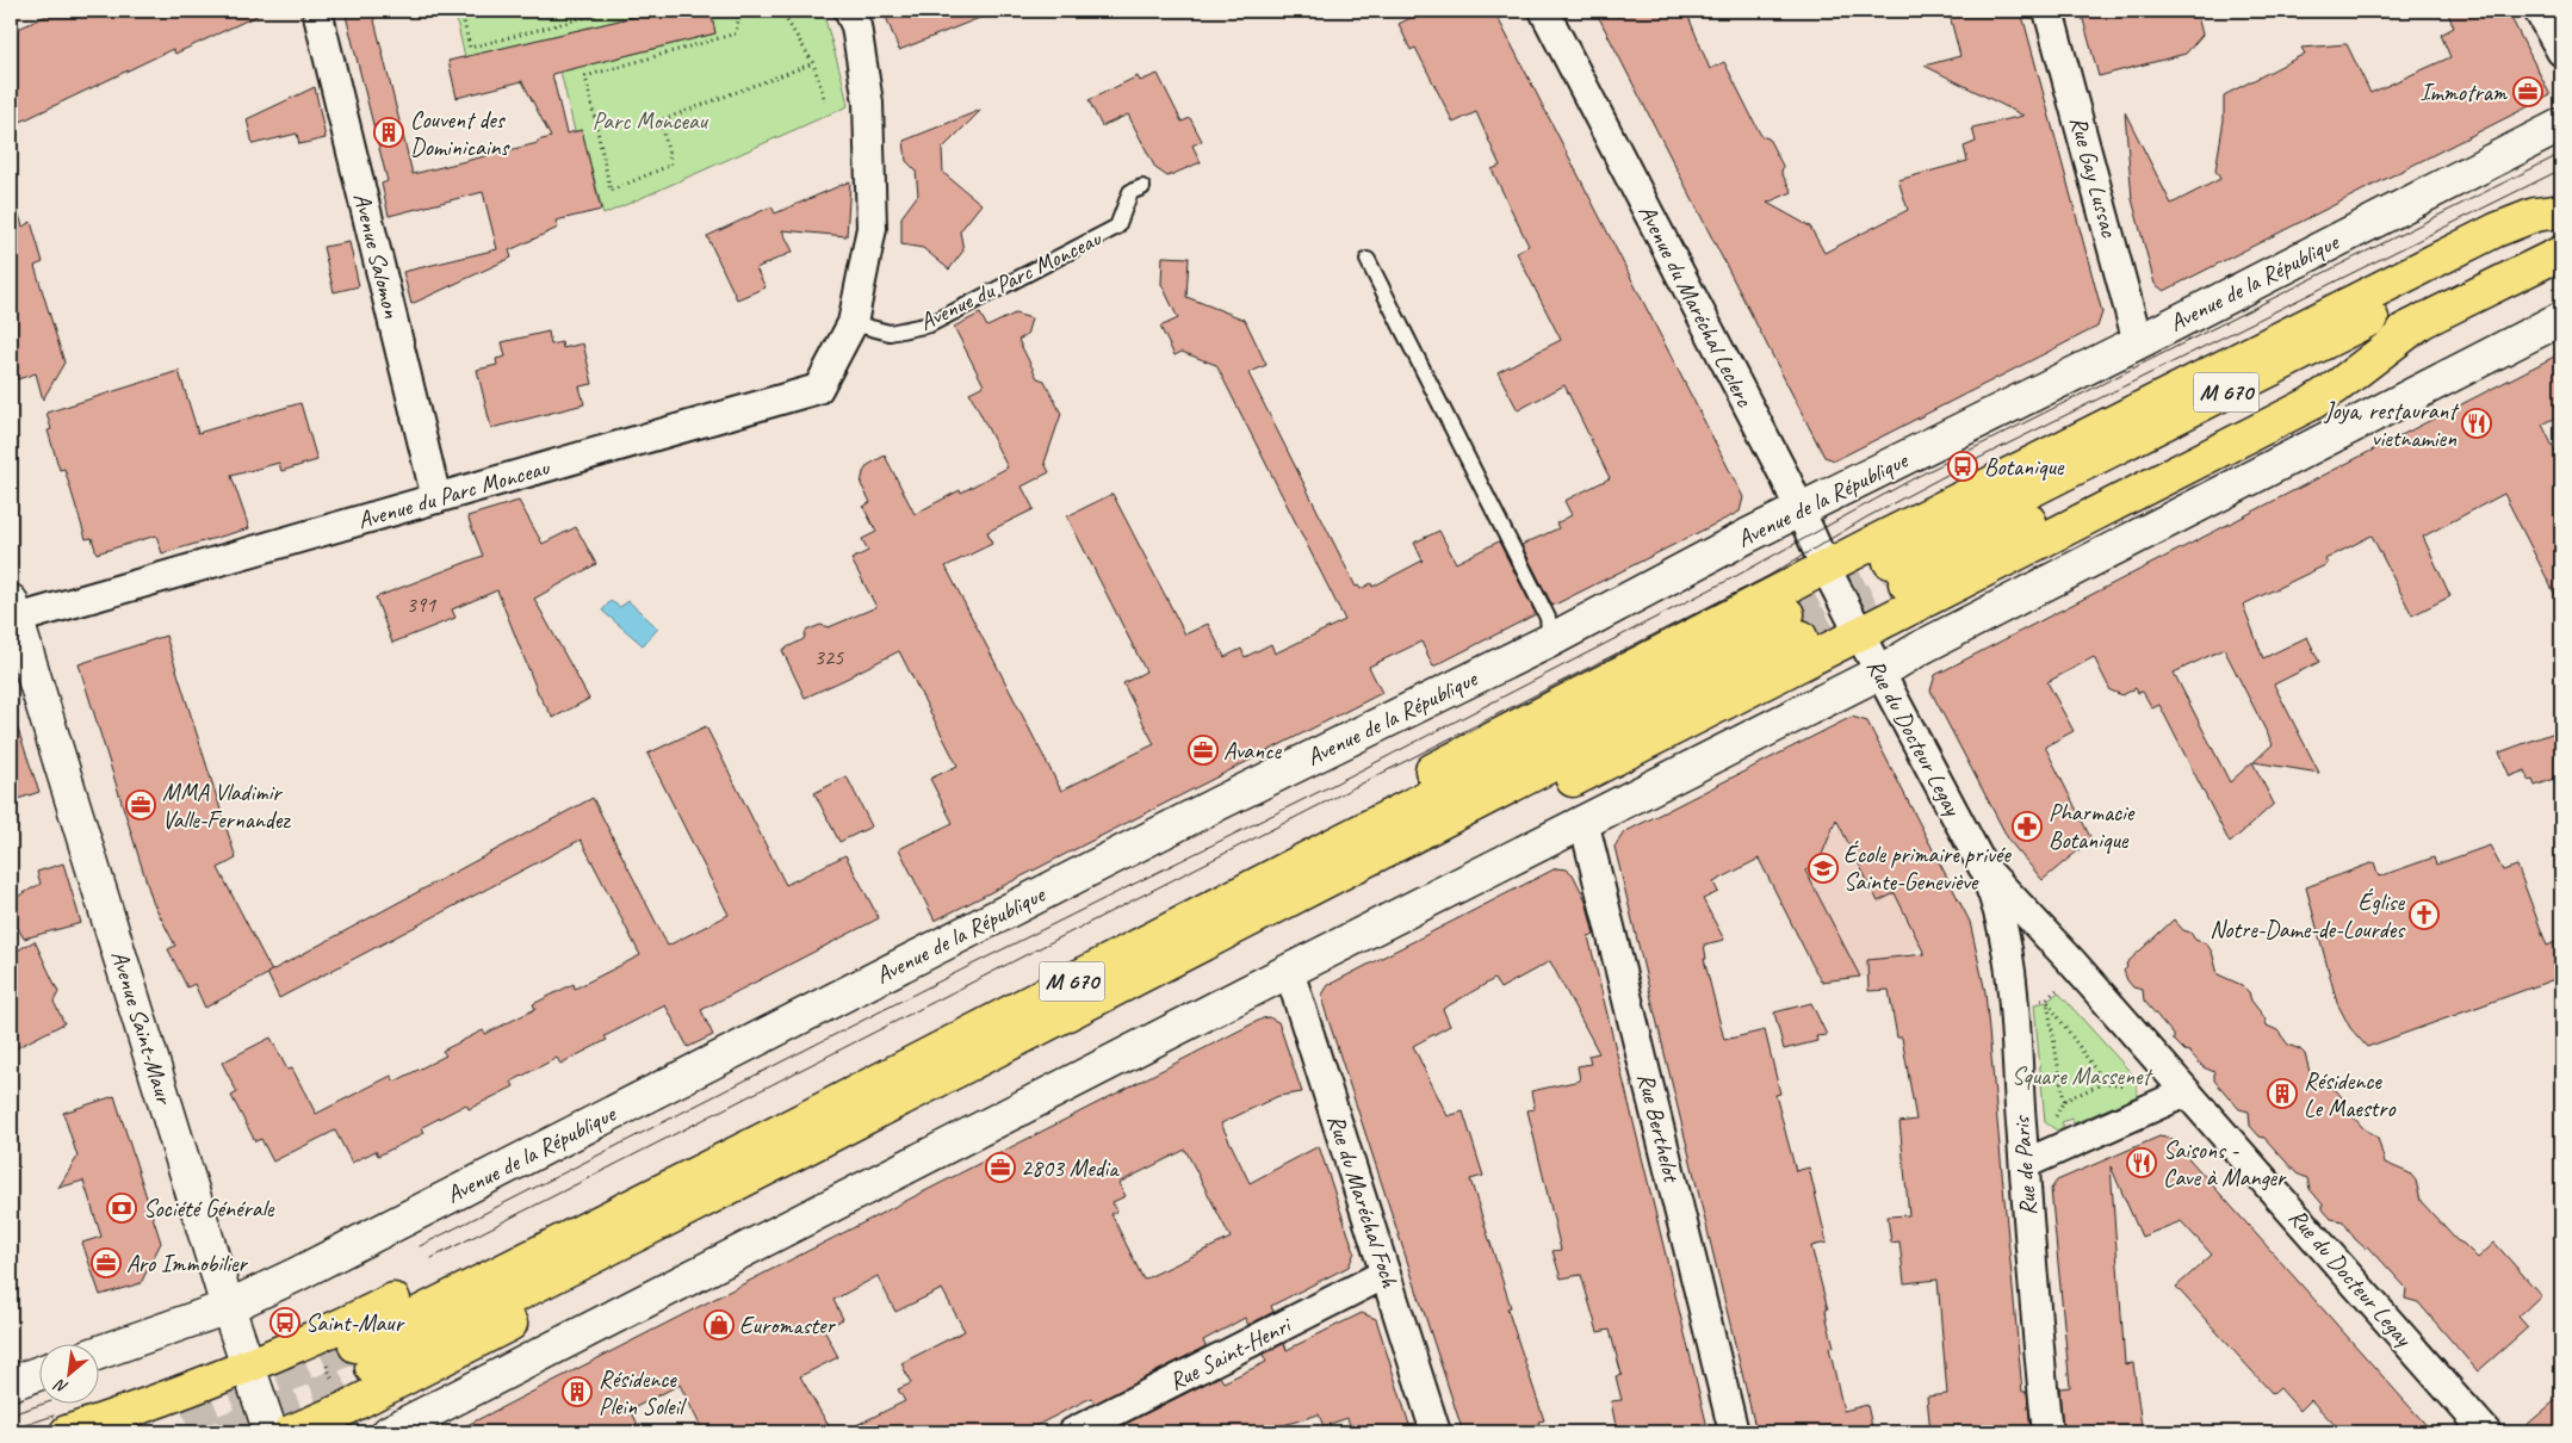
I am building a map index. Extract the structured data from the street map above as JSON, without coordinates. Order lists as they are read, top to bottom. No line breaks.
{"streets":{"main road":["M 670"],"street":["Rue Gay Lussac","Avenue Salomon","Avenue du Parc Monceau","Avenue de la République","Avenue du Maréchal Leclerc","Rue du Docteur Legay","Avenue Saint-Maur","Rue Berthelot","Rue de Paris","Rue du Maréchal Foch","Rue Saint-Henri"]},"crossings":[["Rue Gay Lussac","Avenue de la République"],["Avenue Salomon","Avenue du Parc Monceau"],["Avenue du Parc Monceau","Avenue Saint-Maur"],["Avenue de la République","Avenue du Maréchal Leclerc"],["Avenue de la République","Avenue Saint-Maur"],["Avenue du Maréchal Leclerc","Rue du Docteur Legay"],["Rue du Docteur Legay","Rue de Paris"],["Rue du Maréchal Foch","Rue Saint-Henri"]],"parks":["Parc Monceau","Square Massenet"],"places":{"office":["Immotram","Avance","MMA Vladimir Valle-Fernandez","2803 Media","Aro Immobilier"],"building":["Couvent des Dominicains","Résidence Le Maestro","Résidence Plein Soleil"],"restaurant":["Joya, restaurant vietnamien","Saisons - Cave à Manger"],"bus stop":["Botanique","Saint-Maur"],"pharmacy":["Pharmacie Botanique"],"school or university":["École primaire privée Sainte-Geneviève"],"church":["Église Notre-Dame-de-Lourdes"],"bank":["Société Générale"],"shop":["Euromaster"]},"house_numbers":["391","325"],"north":"bottom left"}
